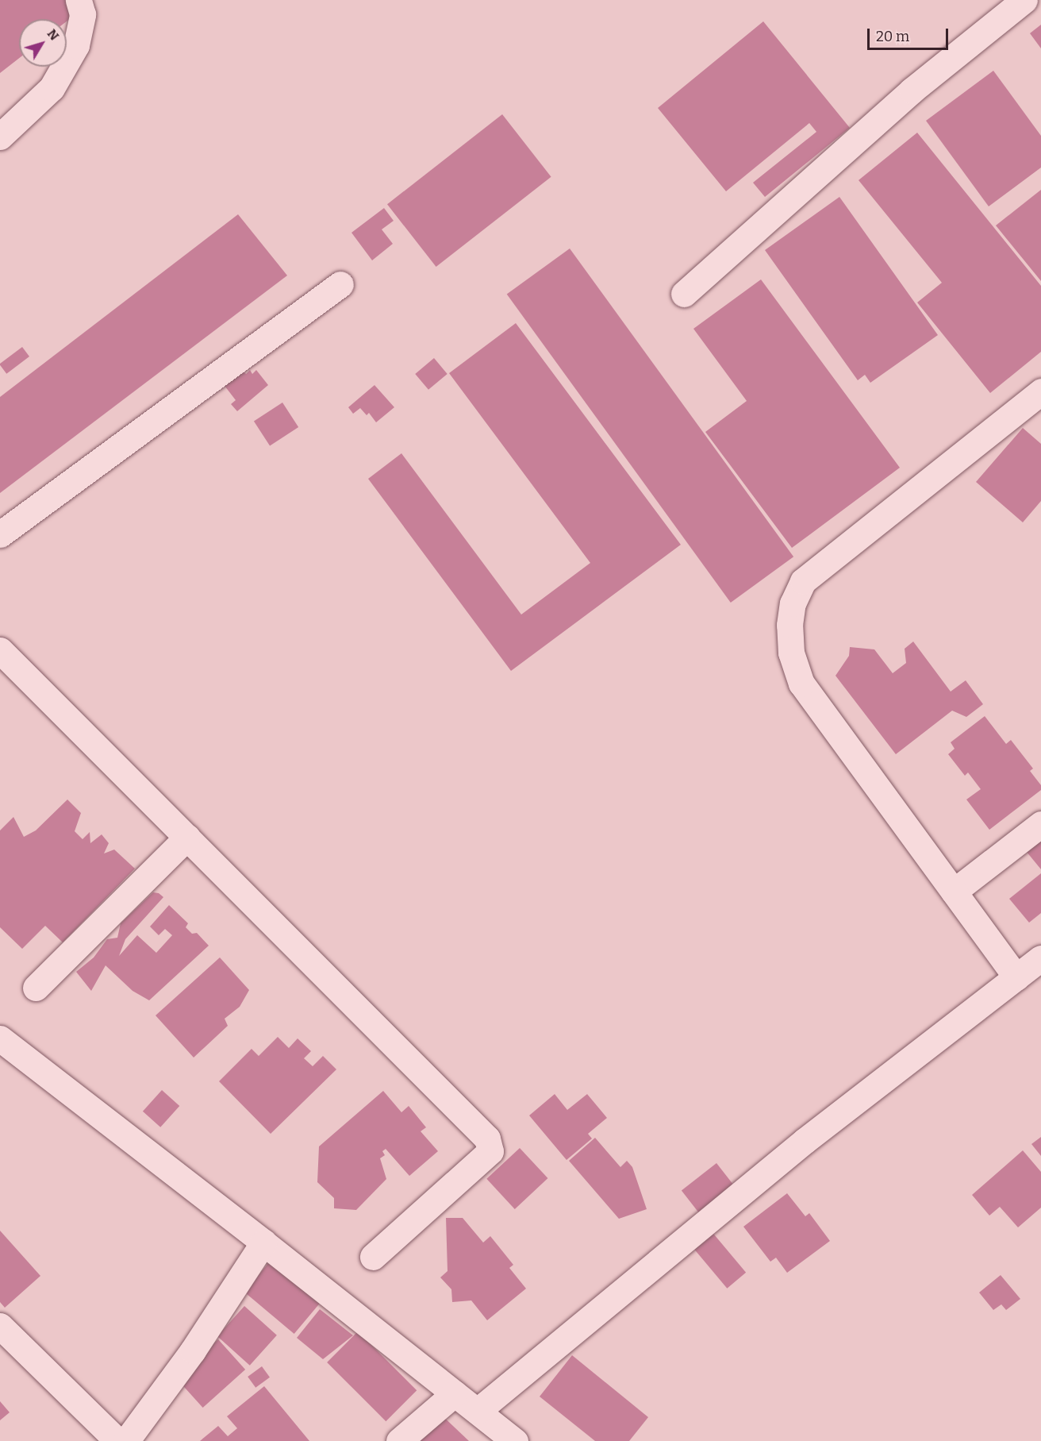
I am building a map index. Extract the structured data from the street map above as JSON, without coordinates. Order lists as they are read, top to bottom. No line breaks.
{"scale_bar":"20 m","north":"top right"}
